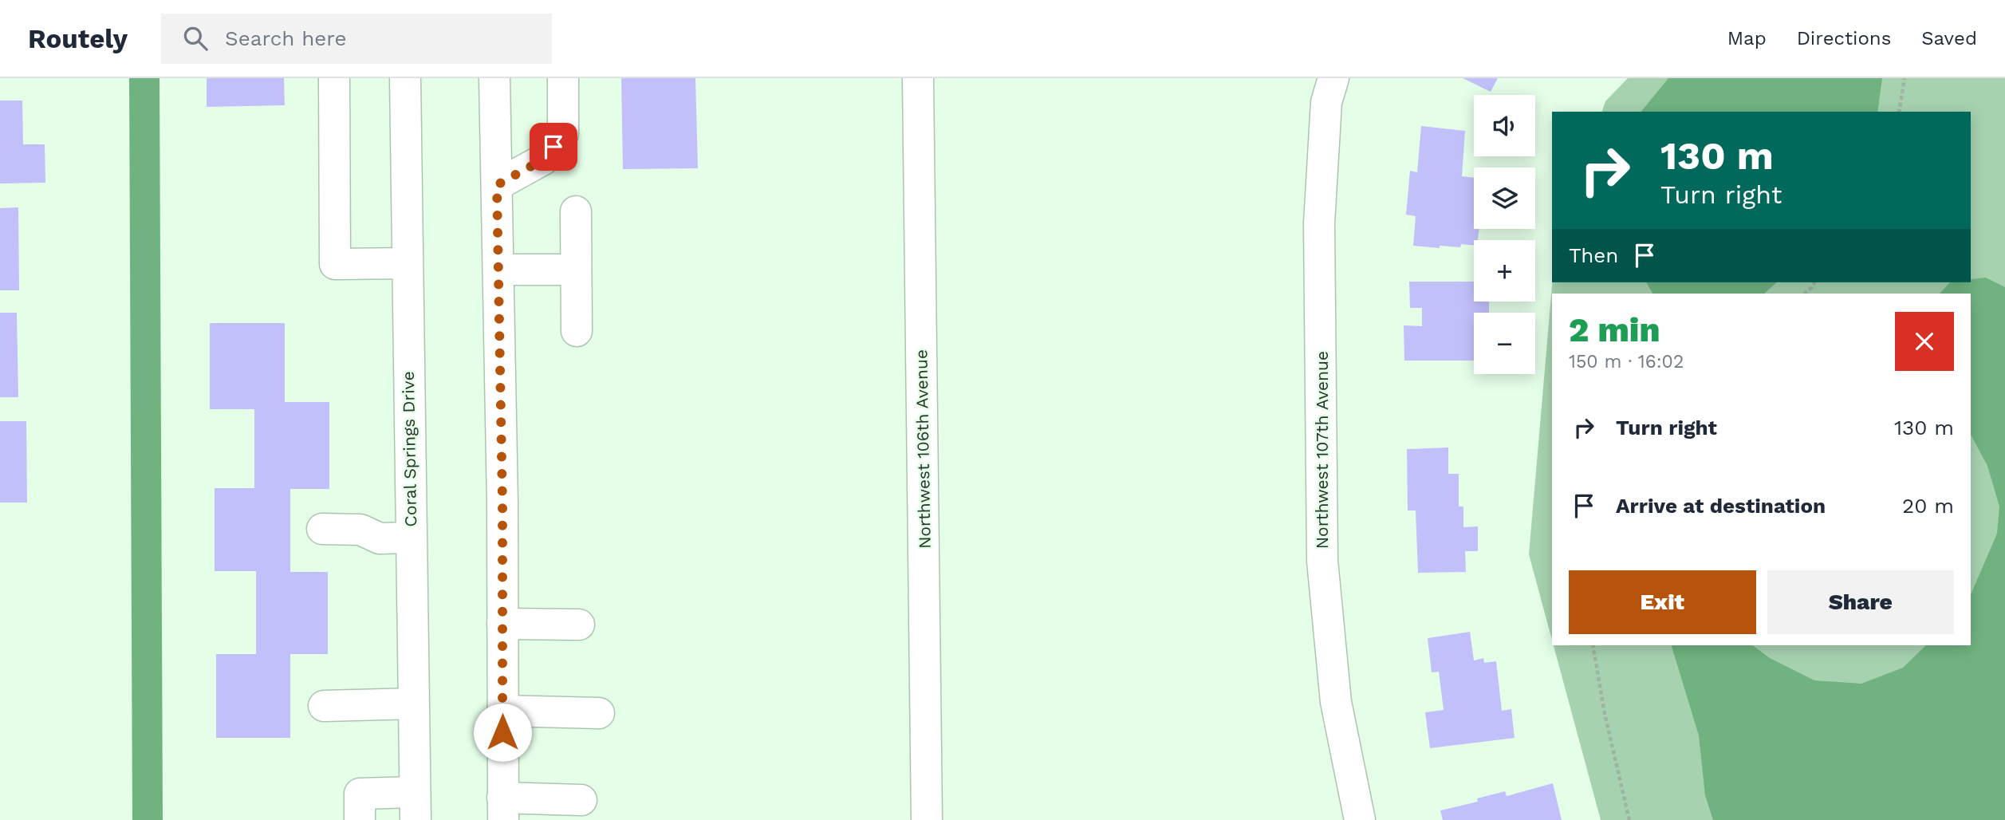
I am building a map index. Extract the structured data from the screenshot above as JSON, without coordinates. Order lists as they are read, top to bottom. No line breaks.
{"streets":{"street":["Coral Springs Drive","Northwest 106th Avenue","Northwest 107th Avenue"]},"page":{"header":"Routely","search":"Search here","nav":["Map","Directions","Saved"],"map_buttons":["+","−"],"turn":["130 m","Turn right"],"then":"Then","heading":["2 min","150 m · 16:02"],"list":[{"name":"Turn right","value":"130 m"},{"name":"Arrive at destination","value":"20 m"}],"buttons":["Exit","Share"]}}
